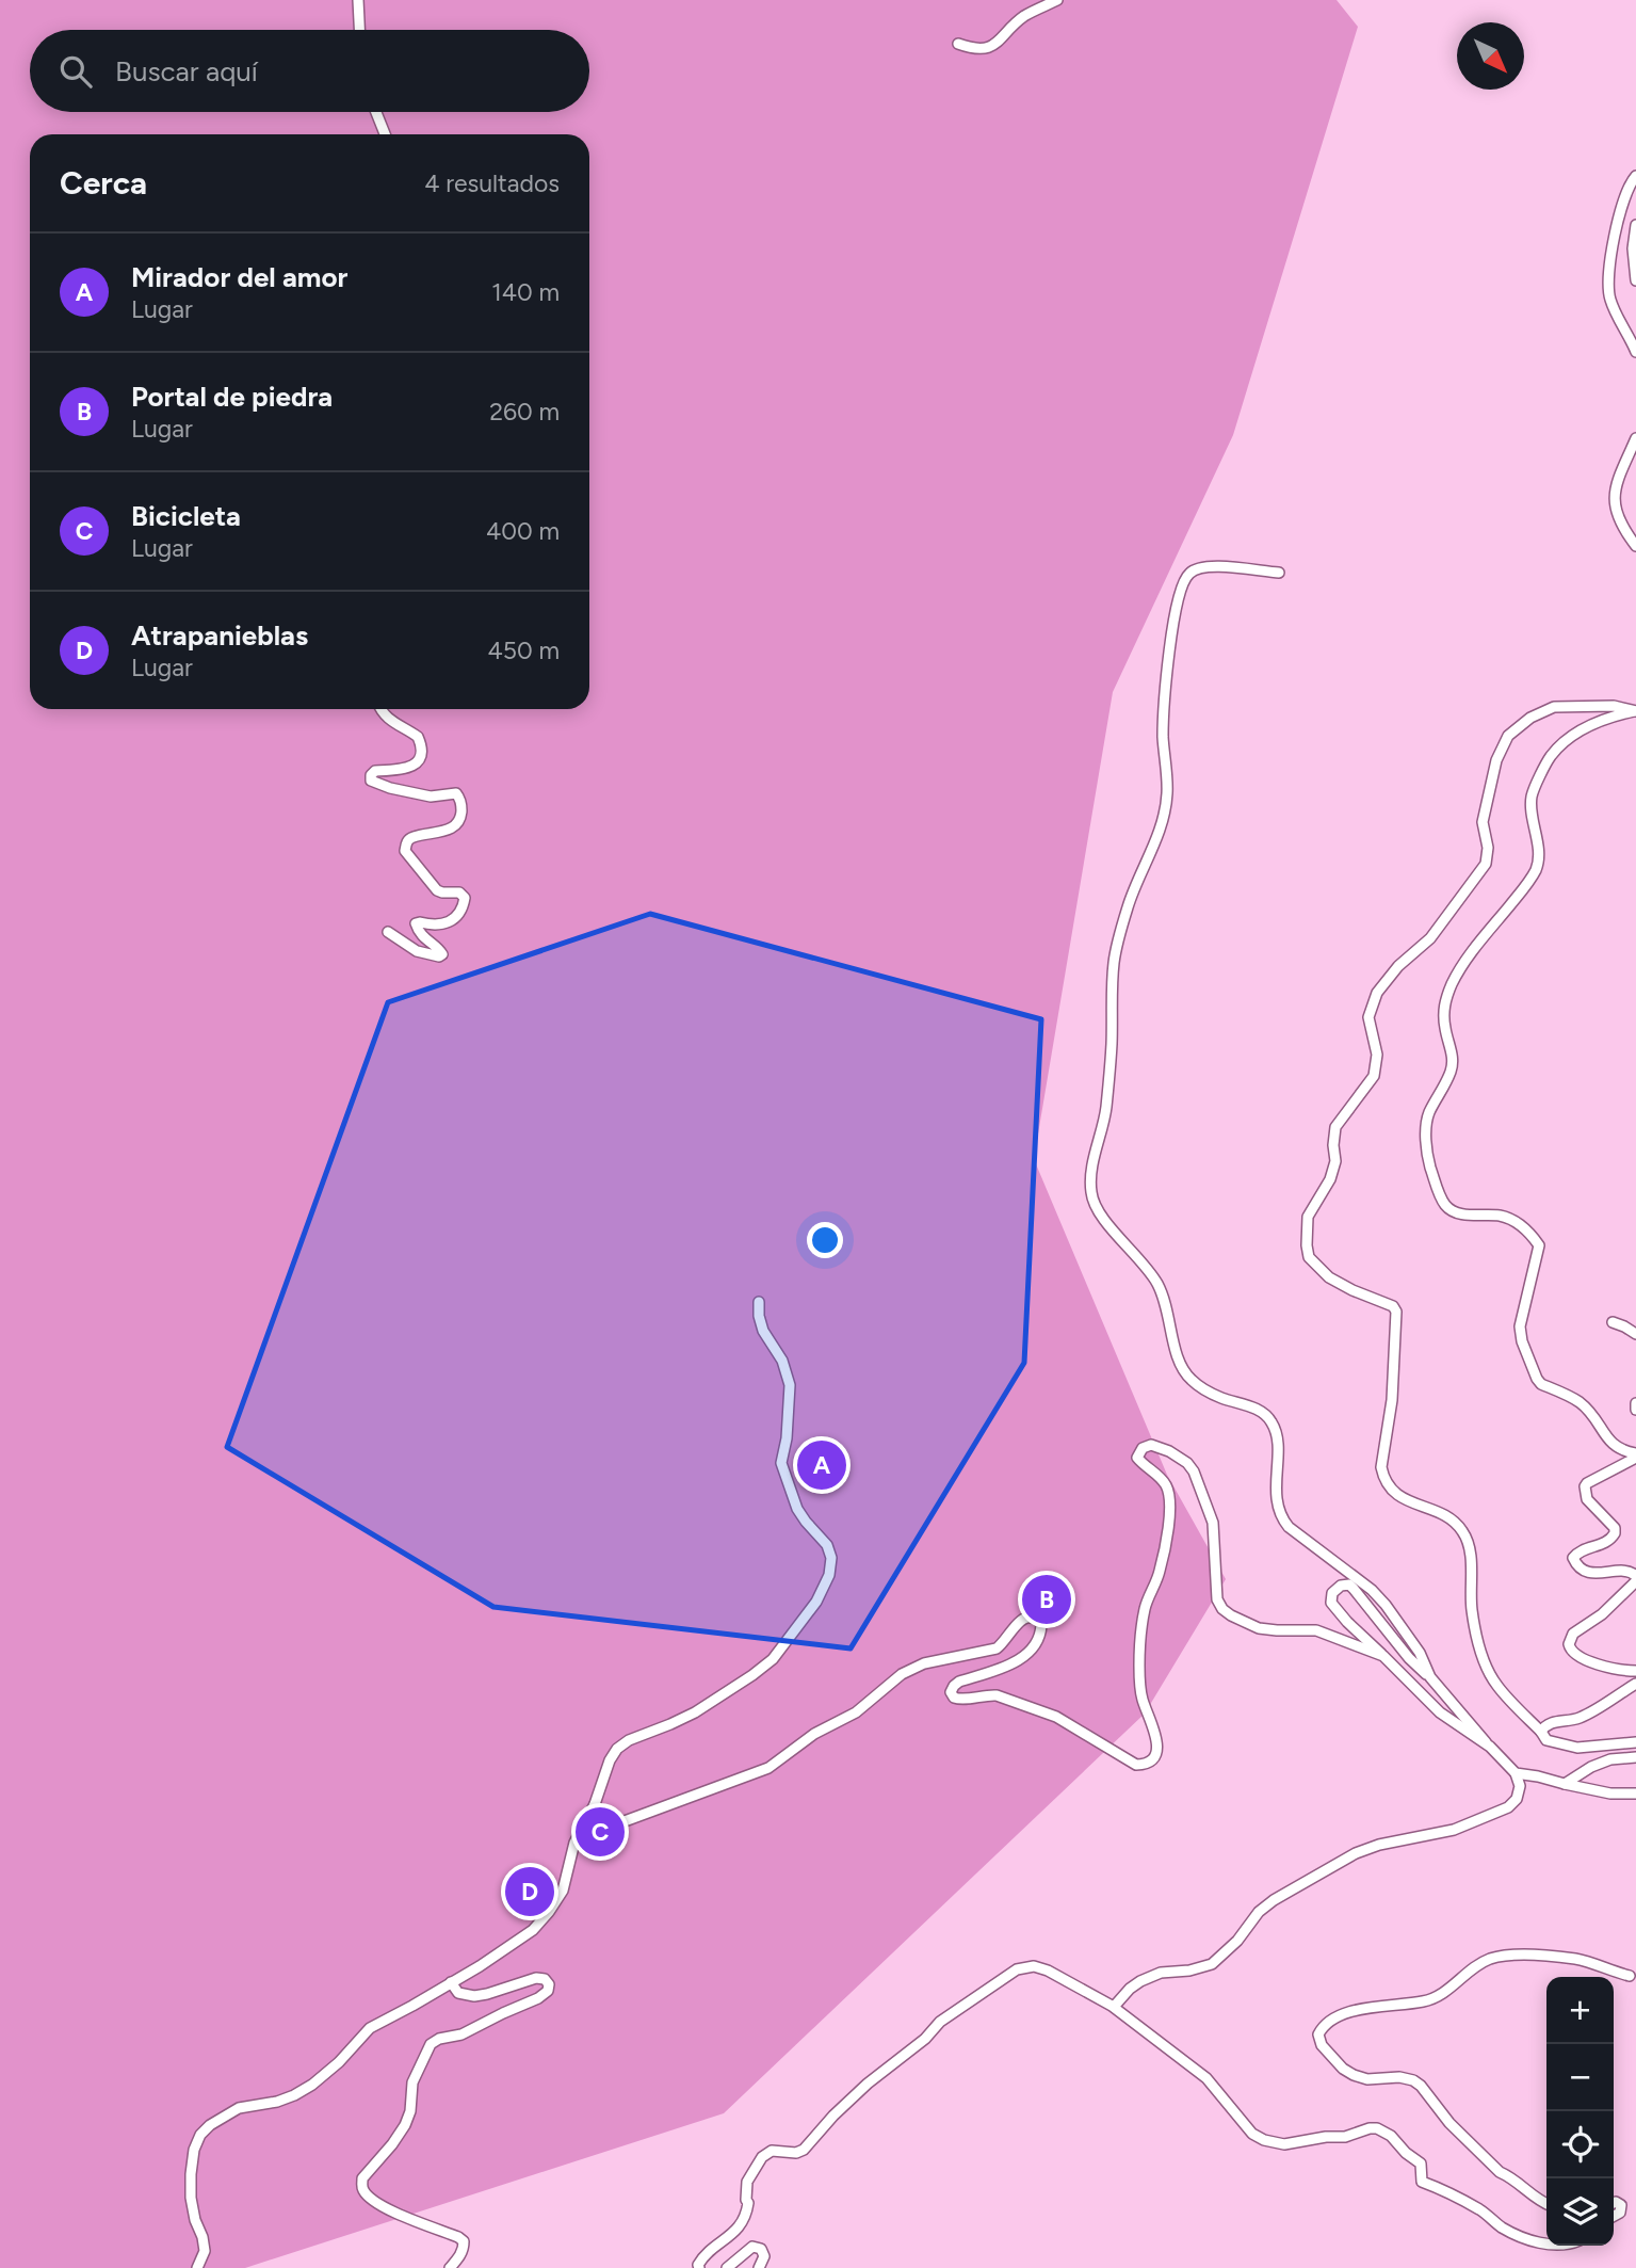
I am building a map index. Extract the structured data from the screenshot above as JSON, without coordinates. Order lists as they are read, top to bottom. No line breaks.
{"north":"bottom right","page":{"search":"Buscar aquí","heading":["Cerca","4 resultados"],"list":[{"mark":"A","name":"Mirador del amor","note":"Lugar","value":"140 m"},{"mark":"B","name":"Portal de piedra","note":"Lugar","value":"260 m"},{"mark":"C","name":"Bicicleta","note":"Lugar","value":"400 m"},{"mark":"D","name":"Atrapanieblas","note":"Lugar","value":"450 m"}],"pins":["A","B","C","D"],"map_buttons":["+","−"]}}
